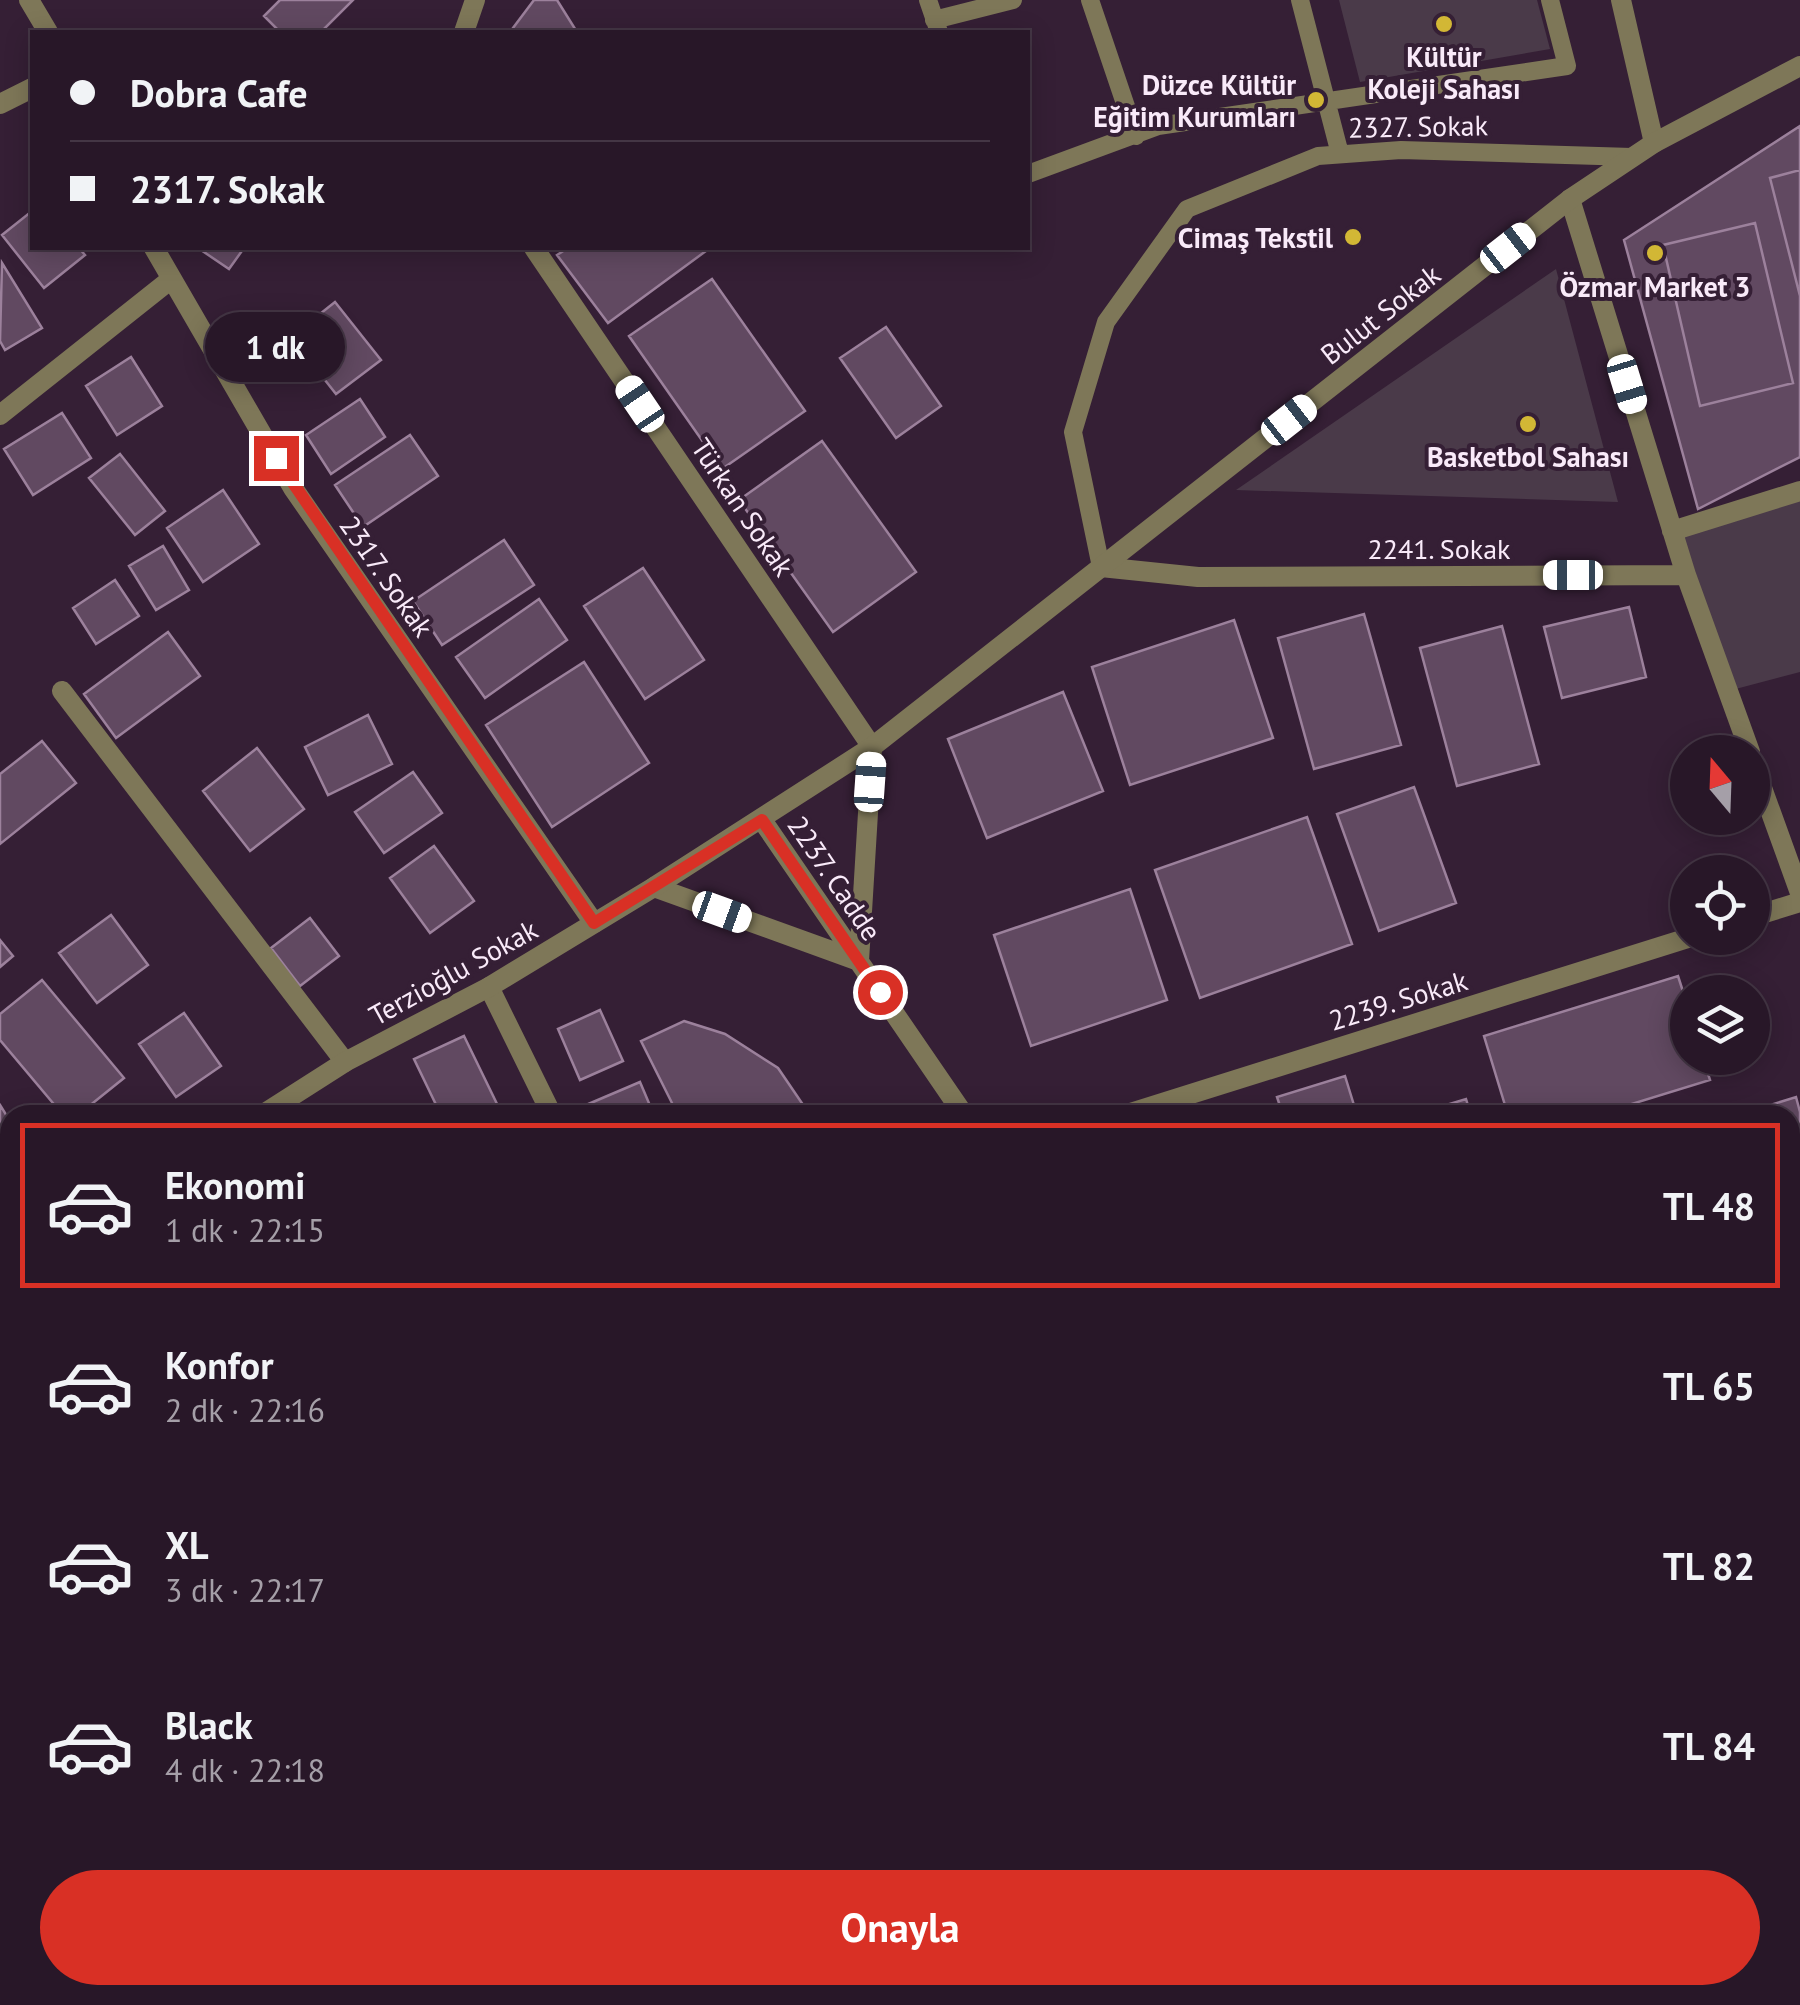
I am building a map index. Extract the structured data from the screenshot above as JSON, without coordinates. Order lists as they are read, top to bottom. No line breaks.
{"streets":{"street":["Bulut Sokak","Türkan Sokak","2241. Sokak","2317. Sokak","2237. Cadde","Terzioğlu Sokak","2239. Sokak"],"lane":["2327. Sokak"]},"crossings":[["2327. Sokak","Bulut Sokak"],["2327. Sokak","2241. Sokak"],["Bulut Sokak","Türkan Sokak"],["Bulut Sokak","2241. Sokak"],["Bulut Sokak","Terzioğlu Sokak"],["Türkan Sokak","Terzioğlu Sokak"],["2317. Sokak","Terzioğlu Sokak"],["2237. Cadde","Terzioğlu Sokak"]],"places":["Kültür Koleji Sahası","Düzce Kültür Eğitim Kurumları","Cimaş Tekstil","Özmar Market 3","Basketbol Sahası"],"north":"top","page":{"banner":["Dobra Cafe","2317. Sokak"],"bubble":"1 dk","list":[{"name":"Ekonomi","note":"1 dk · 22:15","value":"TL 48"},{"name":"Konfor","note":"2 dk · 22:16","value":"TL 65"},{"name":"XL","note":"3 dk · 22:17","value":"TL 82"},{"name":"Black","note":"4 dk · 22:18","value":"TL 84"}],"buttons":"Onayla"}}
